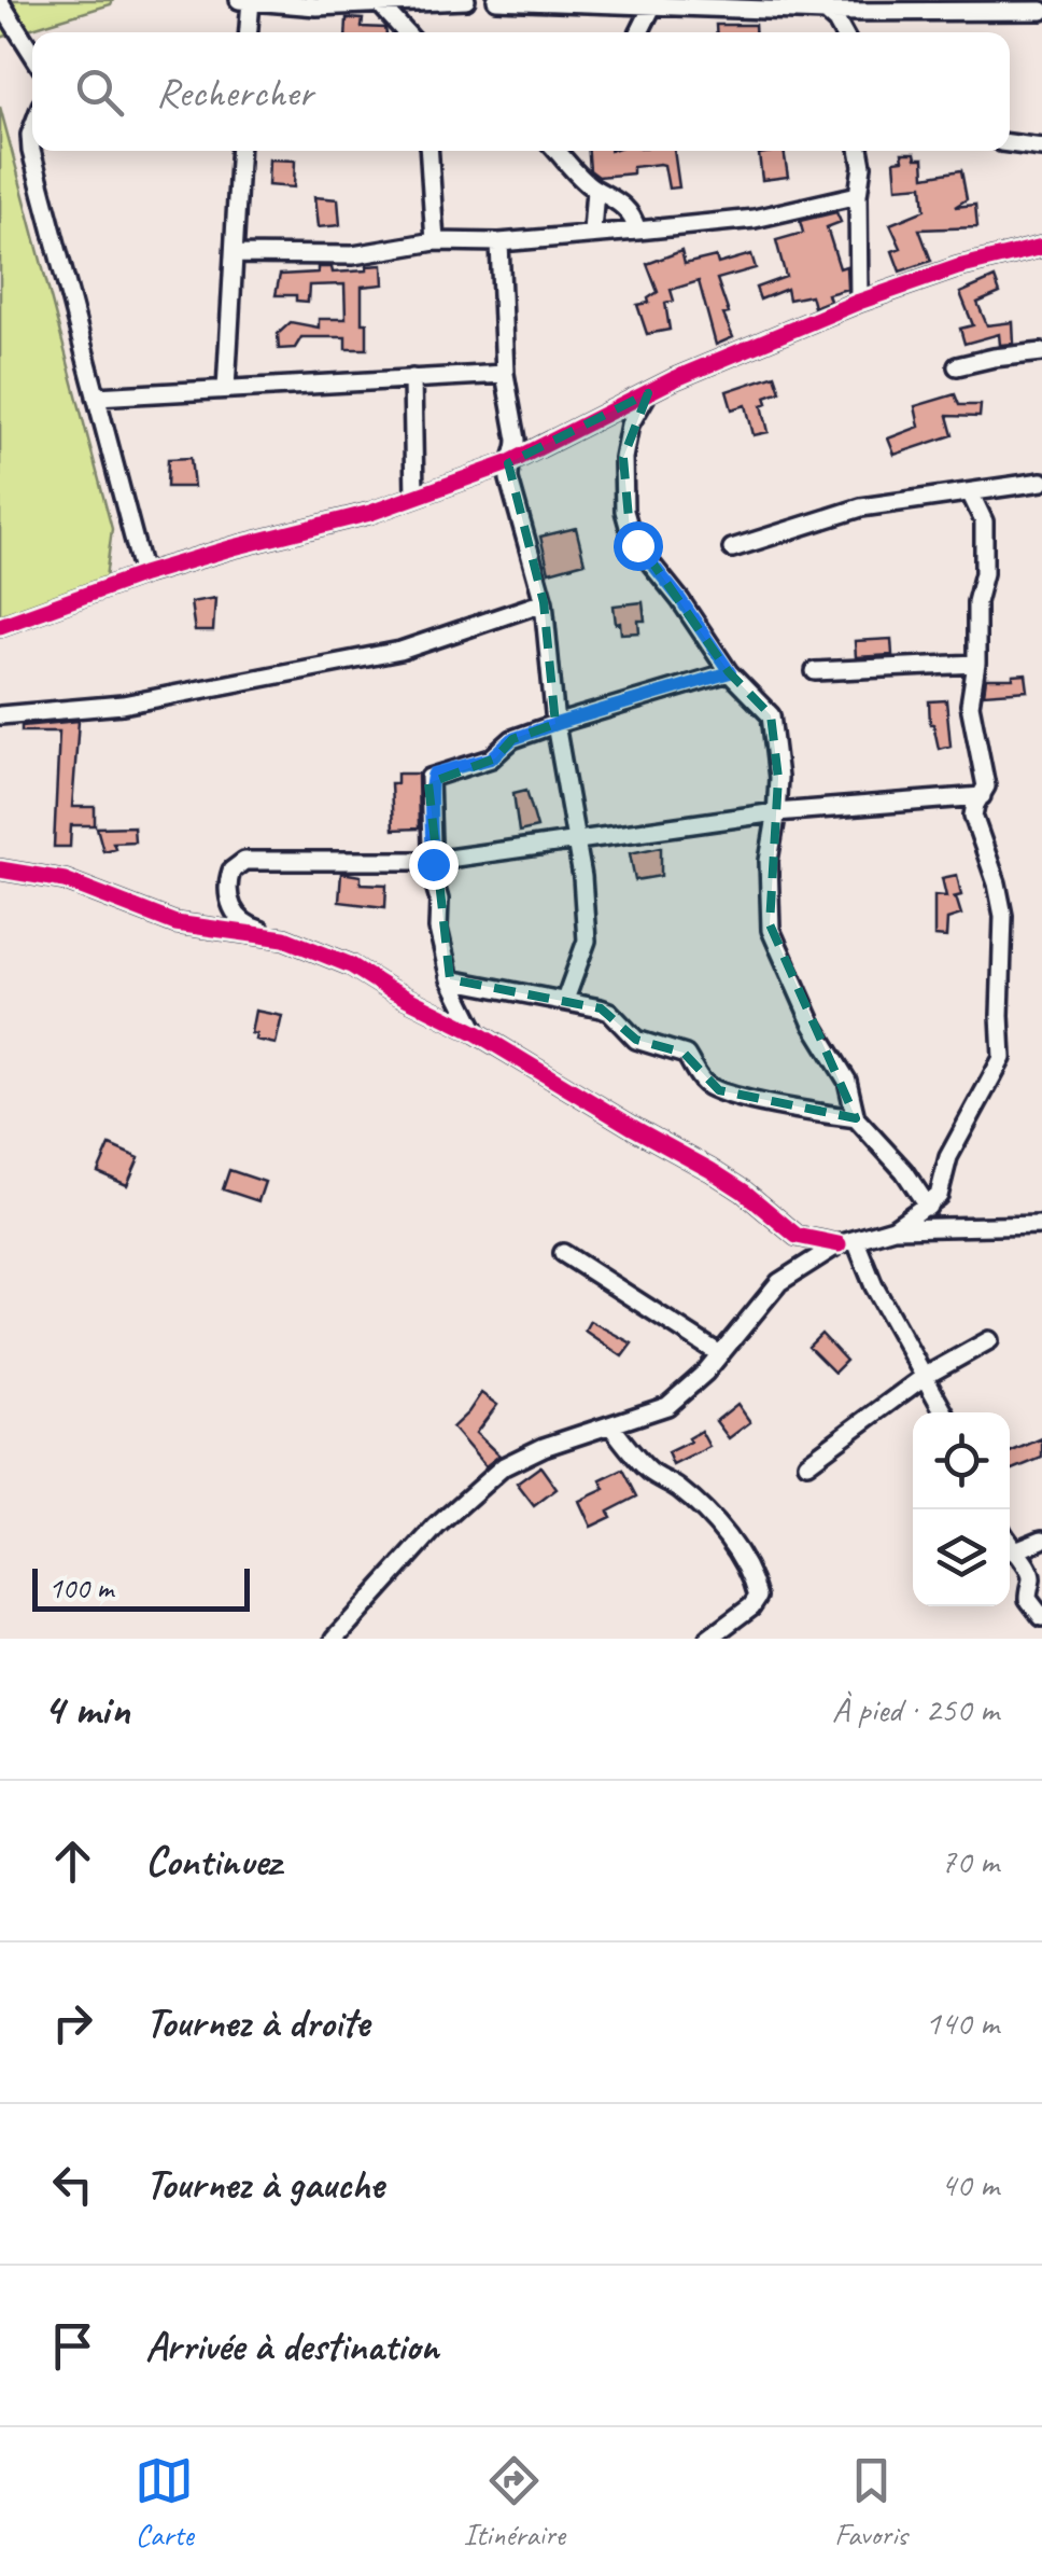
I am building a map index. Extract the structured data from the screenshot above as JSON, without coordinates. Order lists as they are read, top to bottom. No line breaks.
{"scale_bar":"100 m","page":{"search":"Rechercher","scale":"100 m","heading":["4 min","À pied · 250 m"],"list":[["Continuez","70 m"],["Tournez à droite","140 m"],["Tournez à gauche","40 m"],"Arrivée à destination"],"nav":["Carte","Itinéraire","Favoris"]}}
